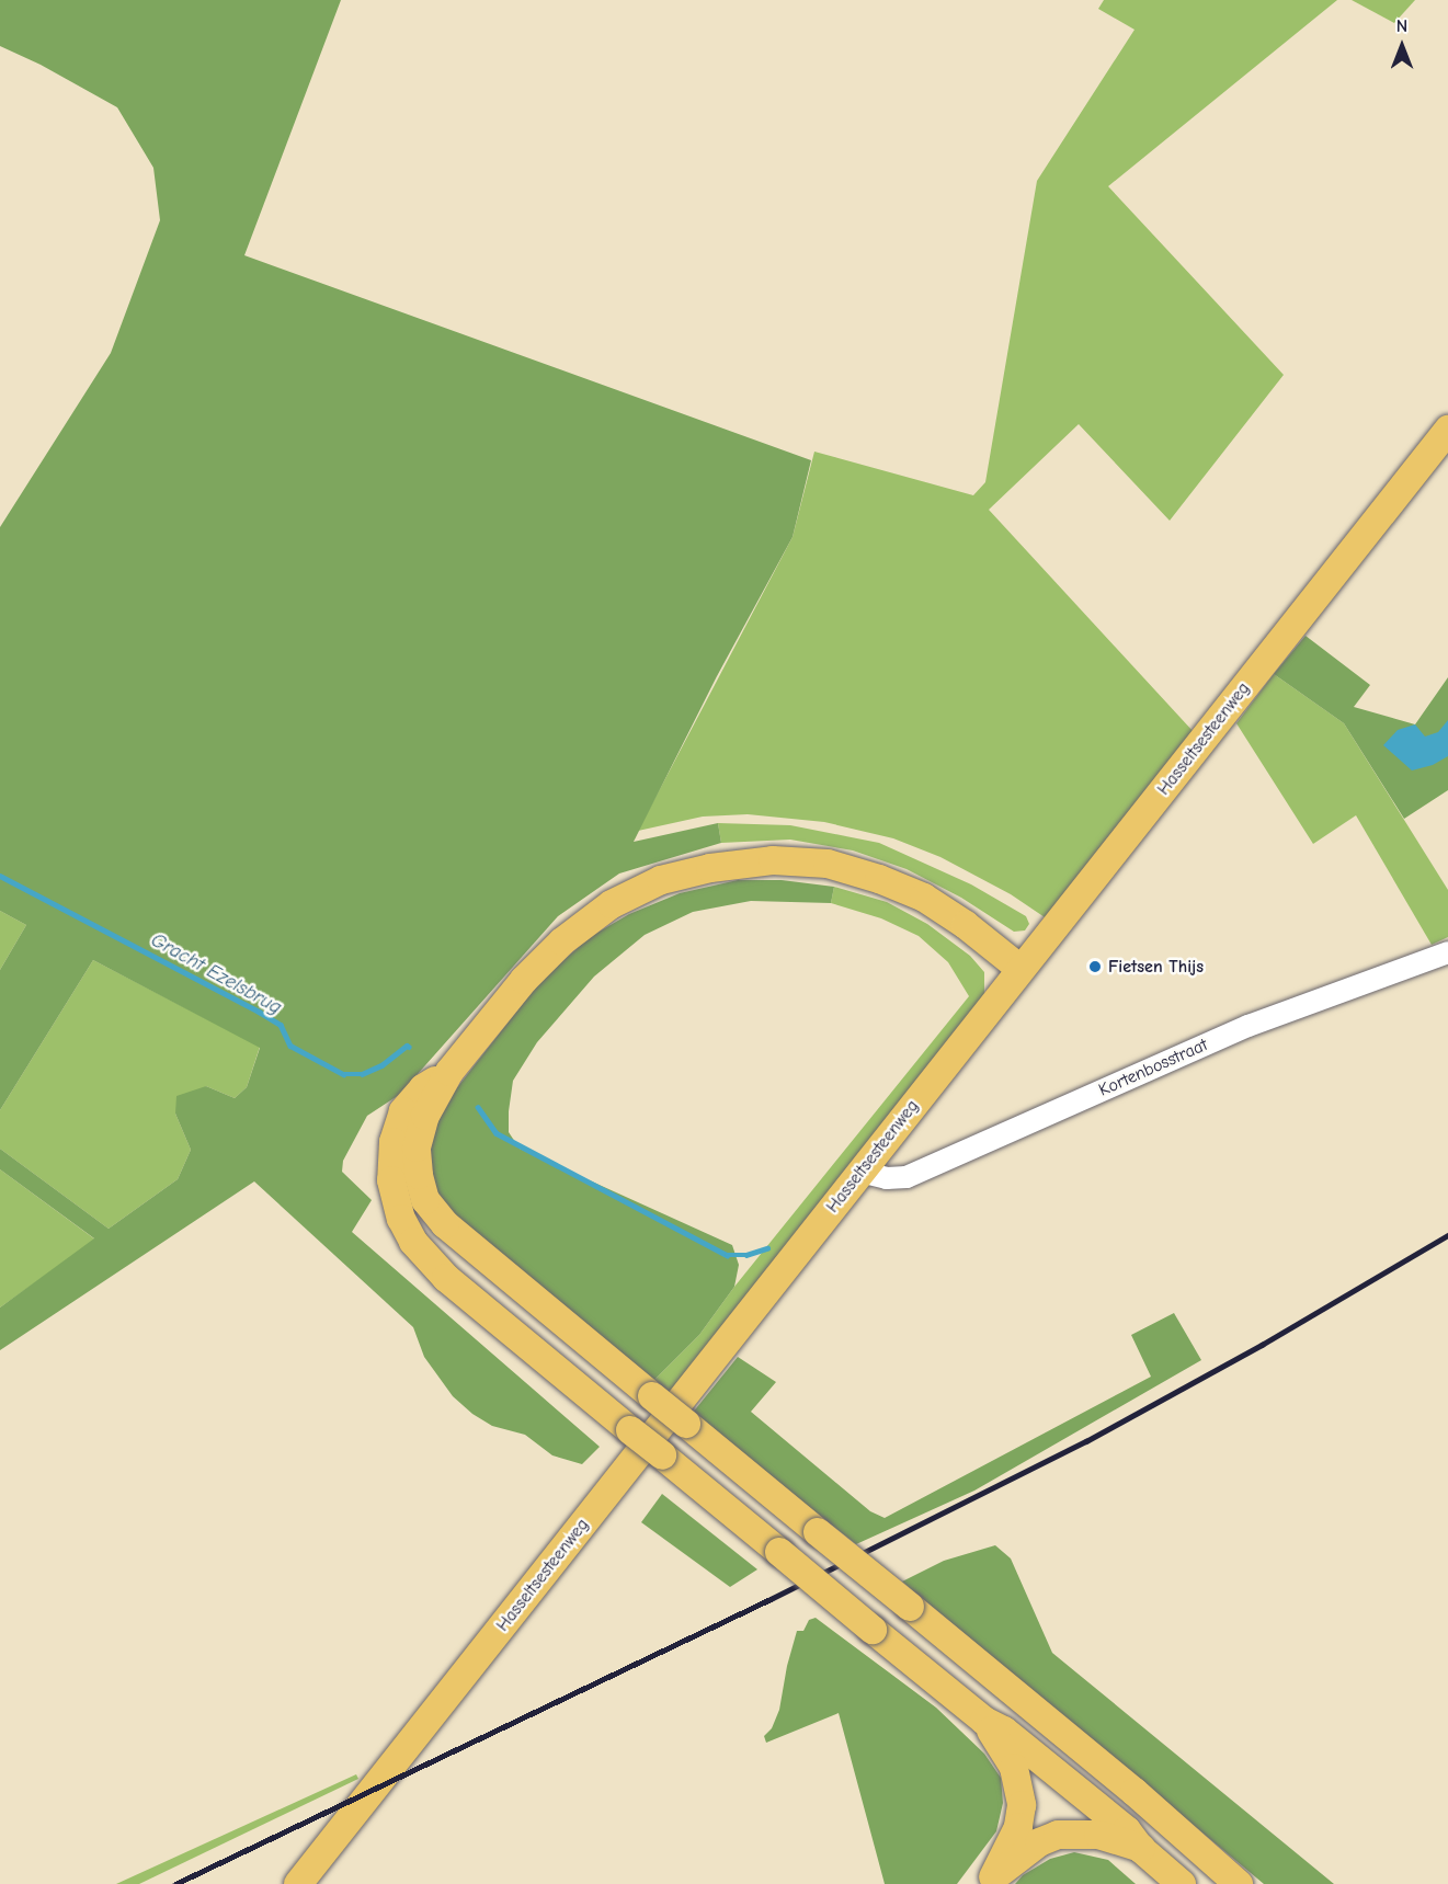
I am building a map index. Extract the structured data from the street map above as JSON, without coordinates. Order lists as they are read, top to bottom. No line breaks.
{"streets":{"main road":["Hasseltsesteenweg"],"street":["Kortenbosstraat"]},"crossings":[["Hasseltsesteenweg","Kortenbosstraat"]],"water":["Gracht Ezelsbrug"],"places":["Fietsen Thijs"],"north":"top"}
